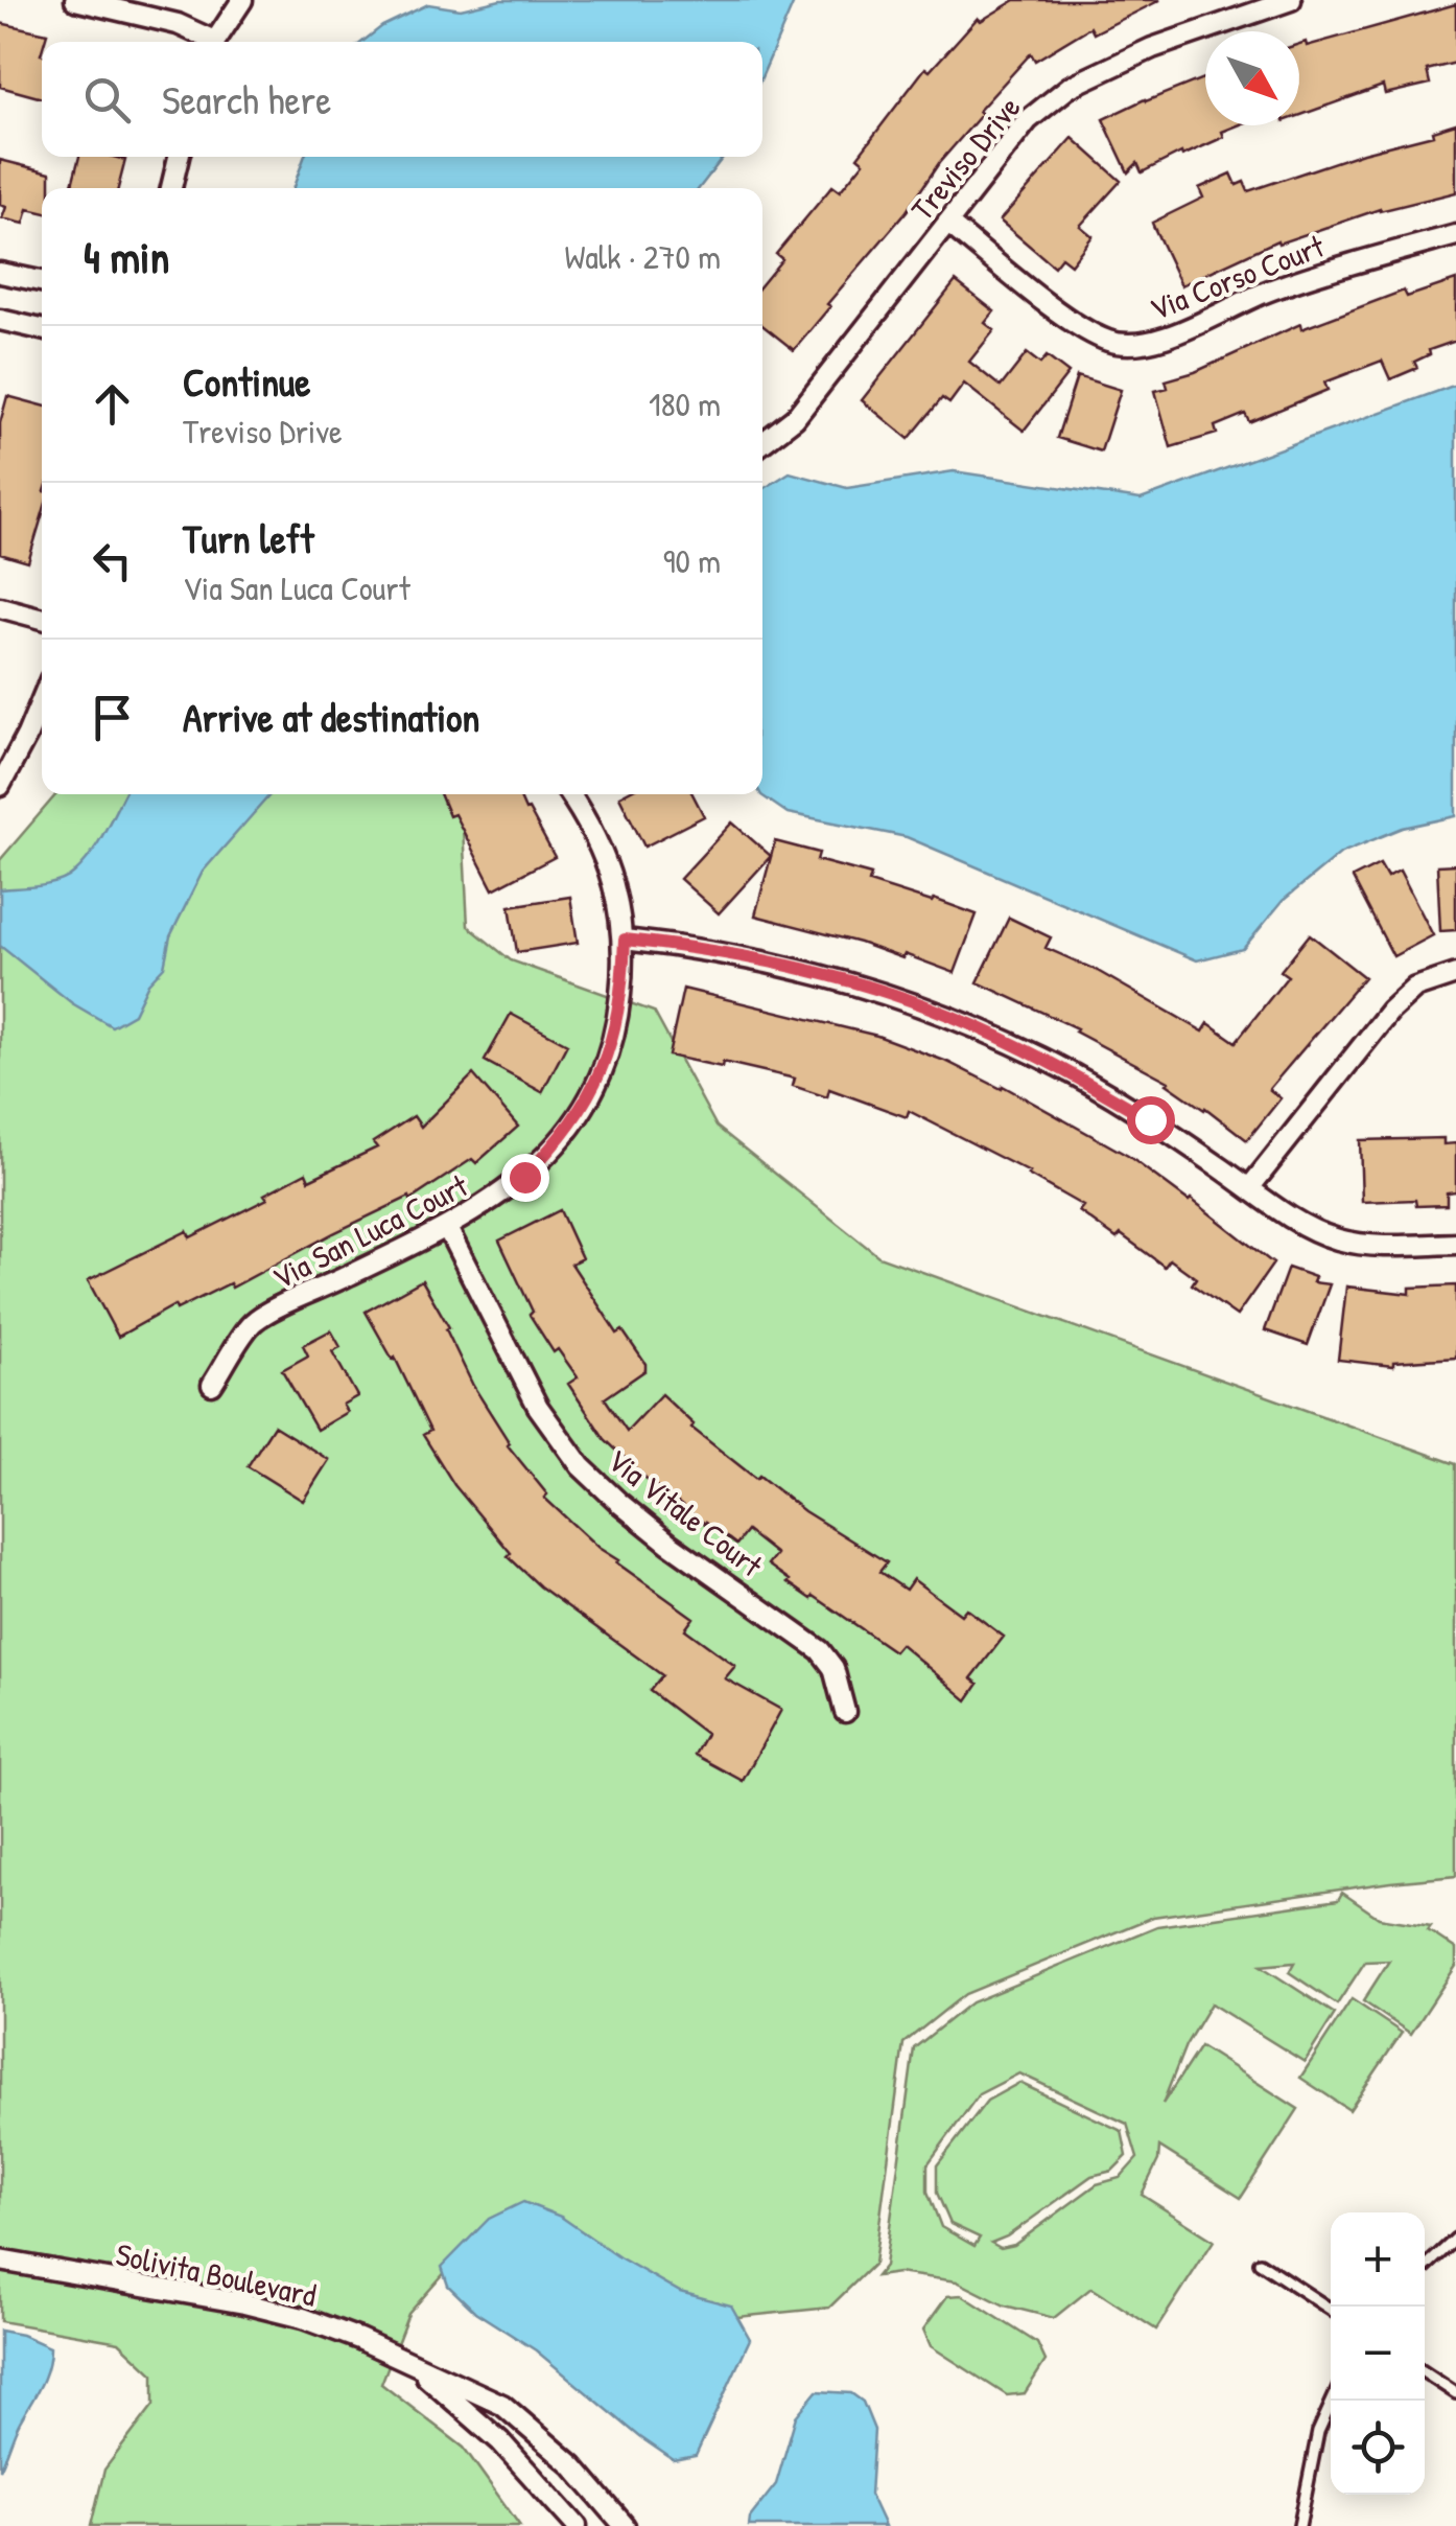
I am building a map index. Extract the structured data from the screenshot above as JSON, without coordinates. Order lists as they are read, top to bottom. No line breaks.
{"streets":{"street":["Treviso Drive","Via Corso Court","Via San Luca Court","Via Vitale Court","Solivita Boulevard"]},"crossings":[["Treviso Drive","Via Corso Court"],["Via San Luca Court","Via Vitale Court"]],"north":"bottom right","page":{"search":"Search here","heading":["4 min","Walk · 270 m"],"list":[["Continue","Treviso Drive","180 m"],["Turn left","Via San Luca Court","90 m"],"Arrive at destination"],"map_buttons":["+","−"]}}
